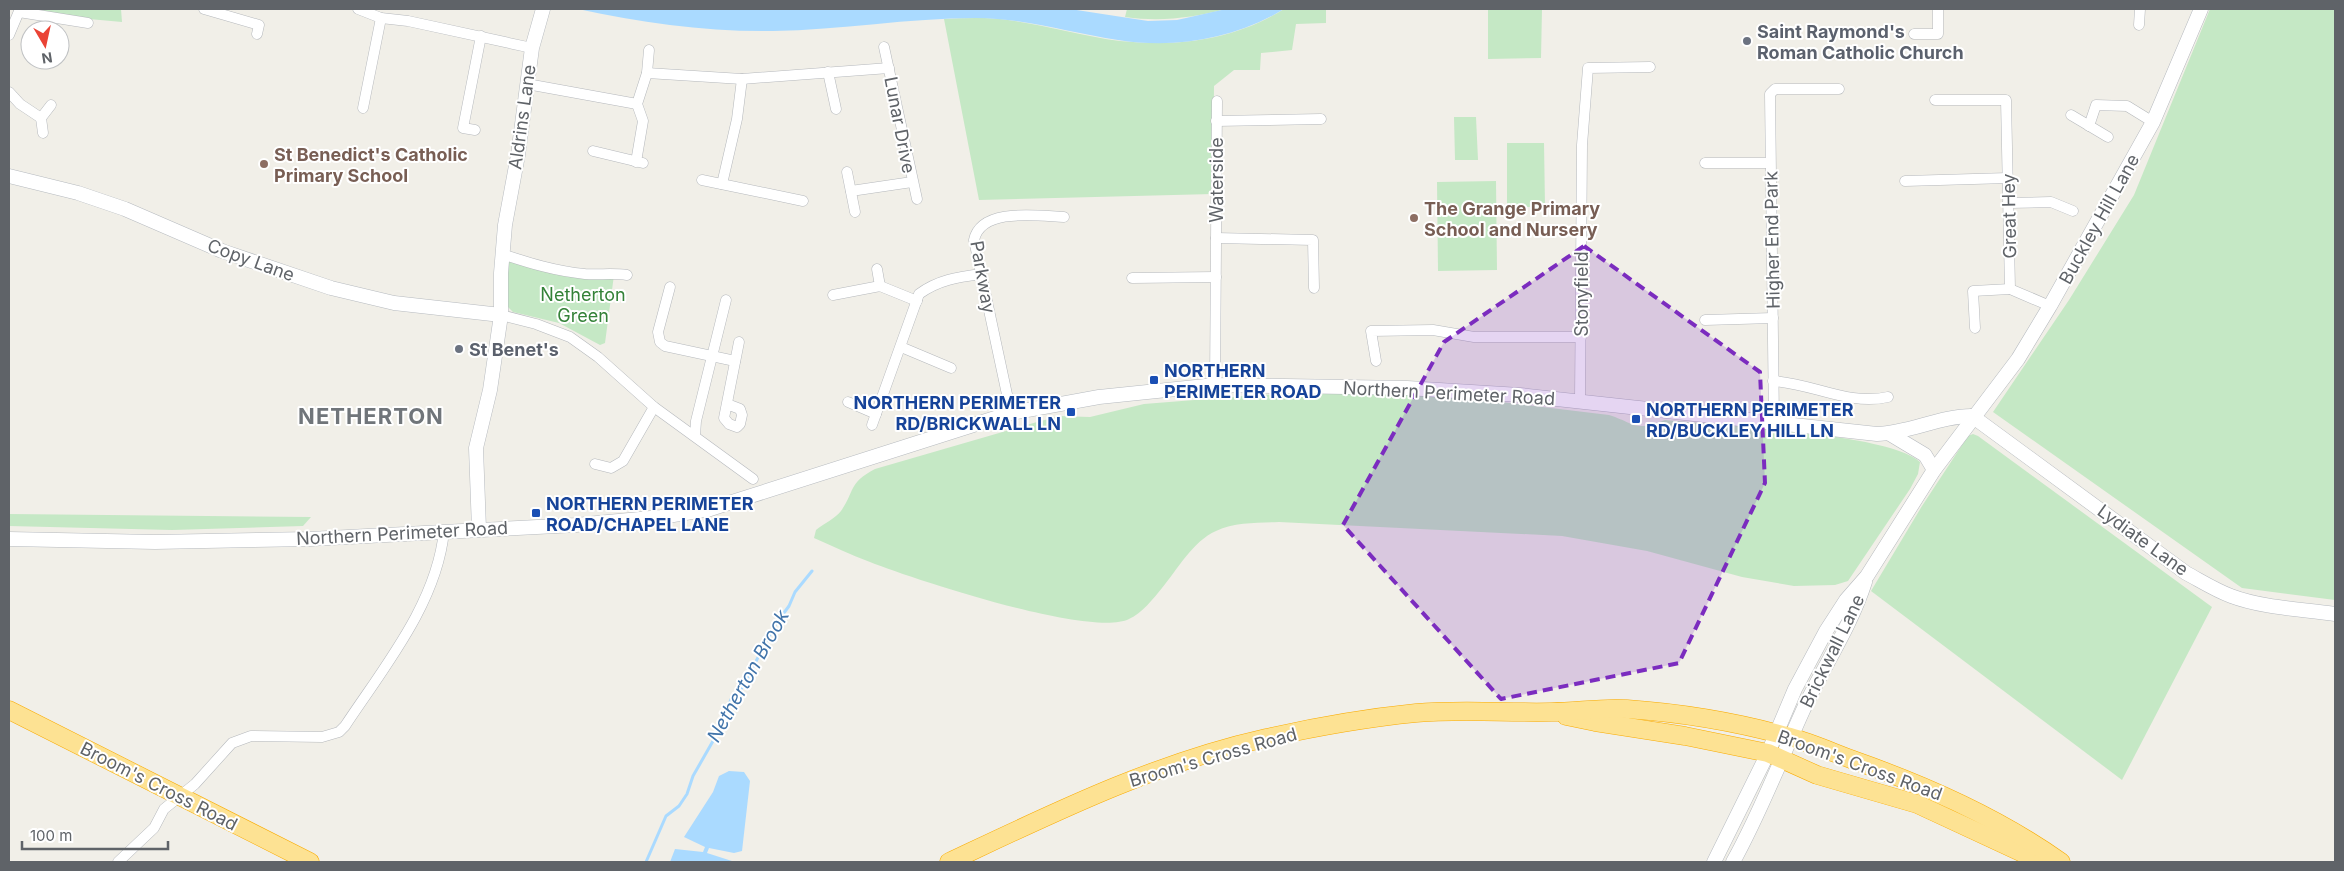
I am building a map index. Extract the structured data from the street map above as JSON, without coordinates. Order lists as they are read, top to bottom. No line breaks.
{"streets":{"highway":["Broom's Cross Road"],"main road":["Aldrins Lane","Buckley Hill Lane","Copy Lane","Northern Perimeter Road","Lydiate Lane","Brickwall Lane"],"street":["Lunar Drive","Waterside","Great Hey","Higher End Park","Parkway","Stonyfield"]},"crossings":[["Waterside","Northern Perimeter Road"],["Buckley Hill Lane","Northern Perimeter Road"],["Buckley Hill Lane","Lydiate Lane"],["Buckley Hill Lane","Brickwall Lane"],["Higher End Park","Northern Perimeter Road"],["Parkway","Northern Perimeter Road"],["Stonyfield","Northern Perimeter Road"],["Northern Perimeter Road","Lydiate Lane"],["Northern Perimeter Road","Brickwall Lane"],["Lydiate Lane","Brickwall Lane"],["Brickwall Lane","Broom's Cross Road"]],"districts":["NETHERTON"],"water":["Netherton Brook"],"parks":["Netherton Green"],"places":{"other":["Saint Raymond's Roman Catholic Church","St Benedict's Catholic Primary School","The Grange Primary School and Nursery","St Benet's"],"transit":["NORTHERN PERIMETER ROAD","NORTHERN PERIMETER RD/BRICKWALL LN","NORTHERN PERIMETER RD/BUCKLEY HILL LN","NORTHERN PERIMETER ROAD/CHAPEL LANE"]},"scale_bar":"100 m","north":"bottom"}
